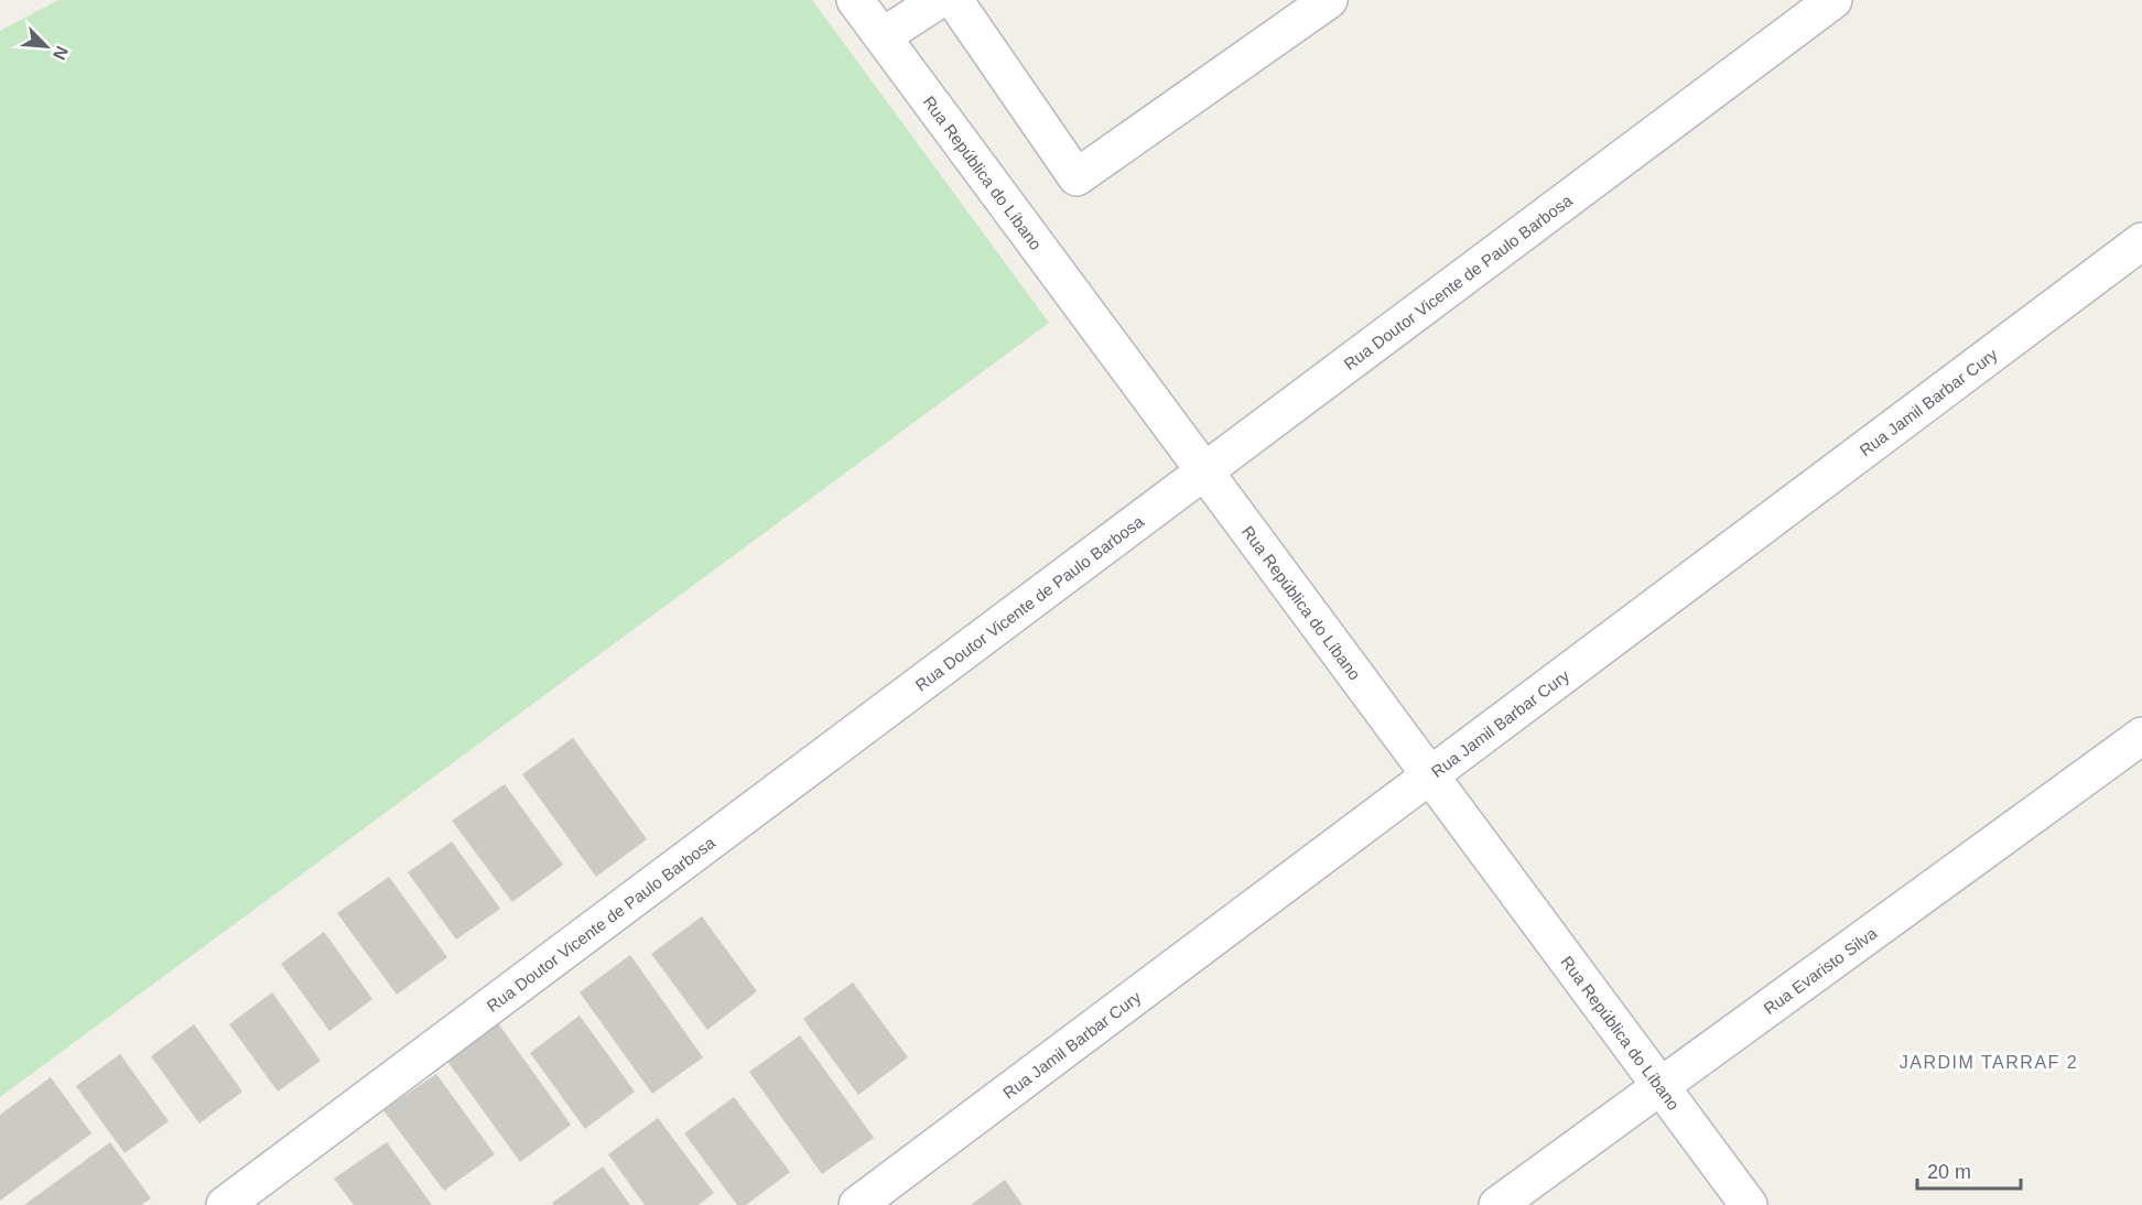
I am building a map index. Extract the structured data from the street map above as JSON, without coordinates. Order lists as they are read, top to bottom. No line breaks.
{"streets":{"street":["Rua República do Líbano","Rua Doutor Vicente de Paulo Barbosa","Rua Jamil Barbar Cury","Rua Evaristo Silva"]},"crossings":[["Rua República do Líbano","Rua Doutor Vicente de Paulo Barbosa"],["Rua República do Líbano","Rua Jamil Barbar Cury"],["Rua República do Líbano","Rua Evaristo Silva"]],"districts":["JARDIM TARRAF 2"],"scale_bar":"20 m","north":"bottom right"}
